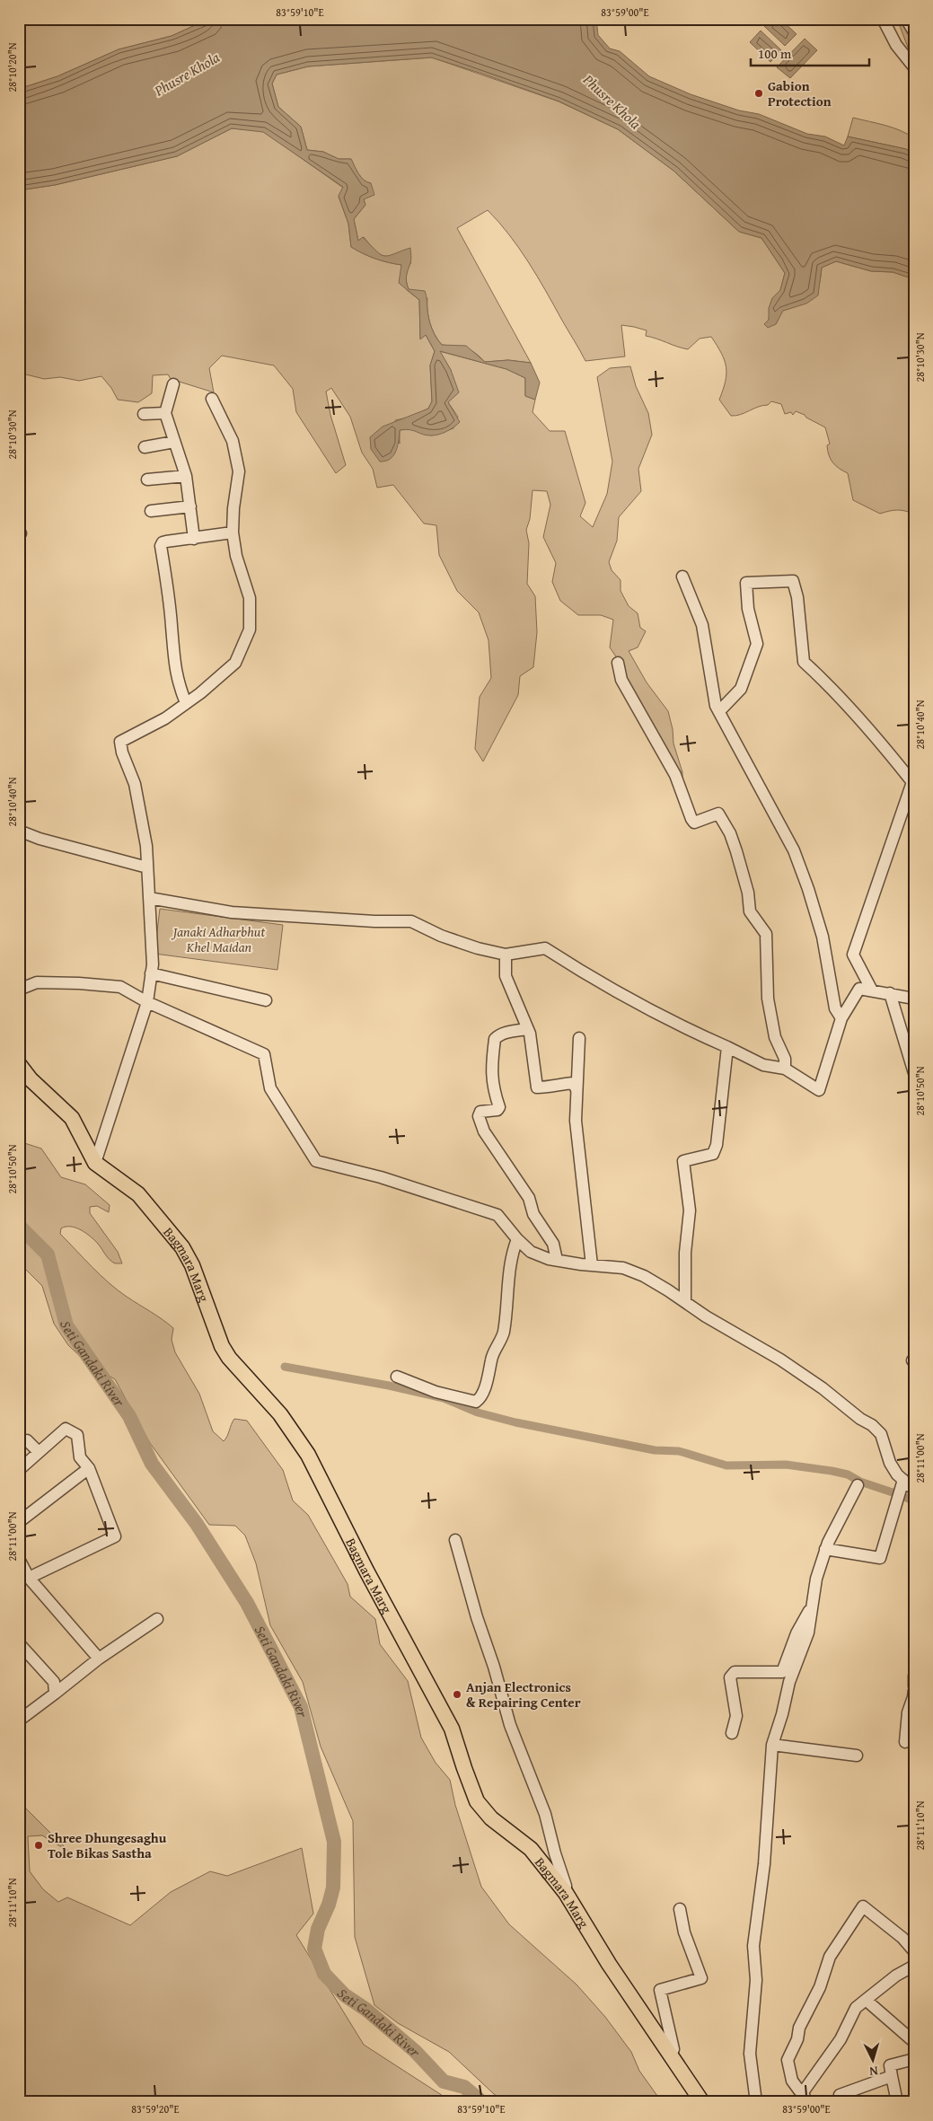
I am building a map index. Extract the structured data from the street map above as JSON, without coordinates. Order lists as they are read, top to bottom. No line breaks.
{"streets":{"main road":["Bagmara Marg"]},"water":["Phusre Khola","Seti Gandaki River"],"parks":["Janaki Adharbhut Khel Maidan"],"places":["Gabion Protection","Anjan Electronics & Repairing Center","Shree Dhungesaghu Tole Bikas Sastha"],"scale_bar":"100 m","north":"bottom","coordinates":["83°59'10\"E","83°59'00\"E","28°10'20\"N","28°10'30\"N","28°10'40\"N","28°10'50\"N","28°11'00\"N","28°11'10\"N","83°59'20\"E"]}
